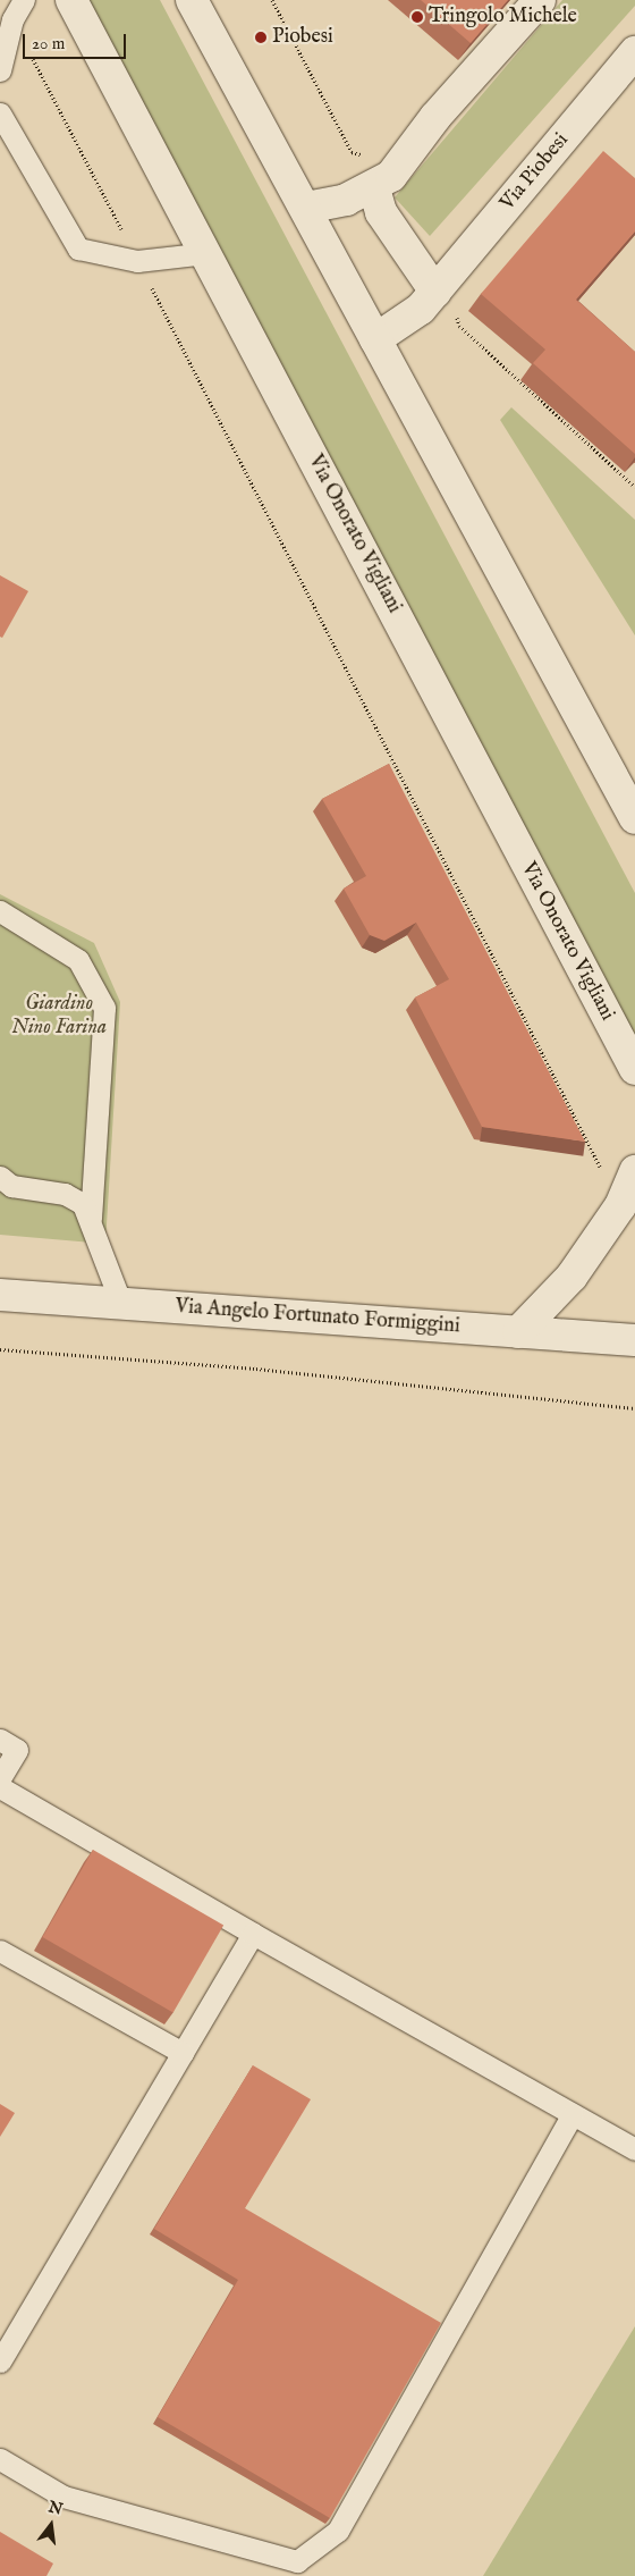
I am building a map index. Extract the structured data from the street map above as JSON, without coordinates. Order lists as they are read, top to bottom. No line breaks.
{"streets":{"main road":["Via Piobesi","Via Onorato Vigliani","Via Angelo Fortunato Formiggini"]},"parks":["Giardino Nino Farina"],"places":["Tringolo Michele","Piobesi"],"scale_bar":"20 m","north":"top"}
